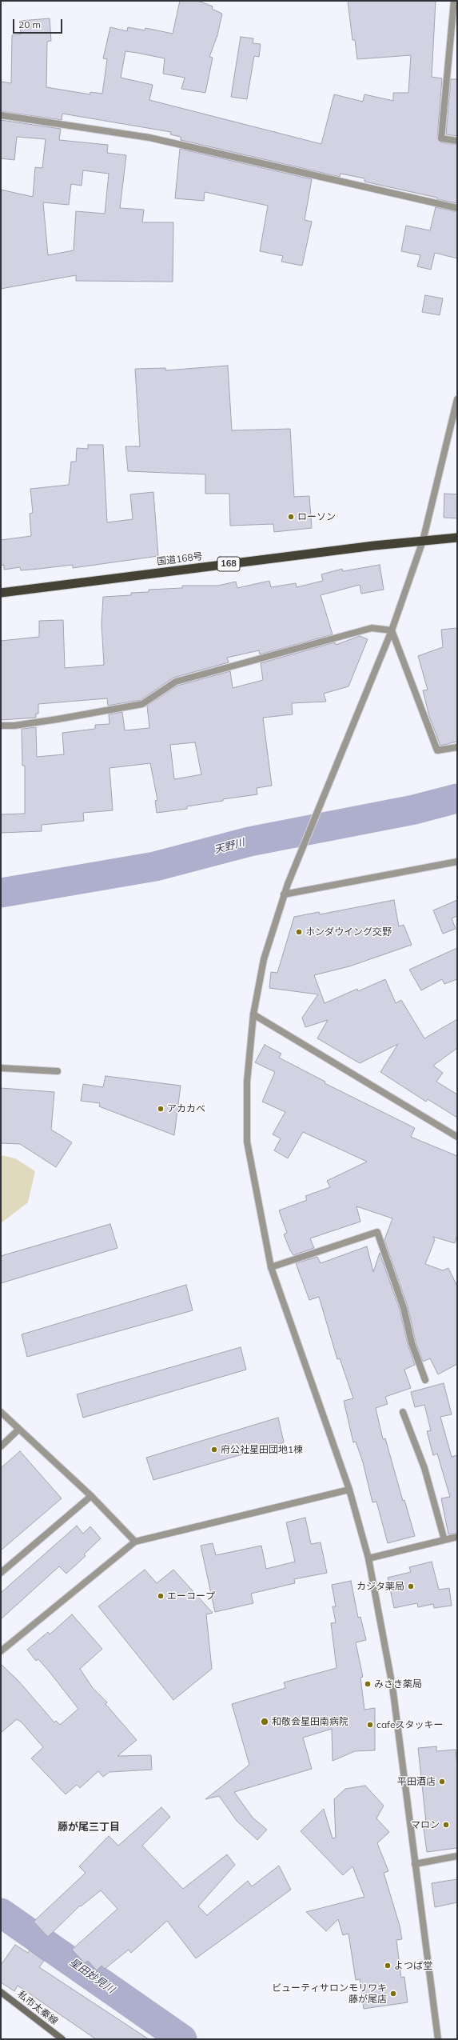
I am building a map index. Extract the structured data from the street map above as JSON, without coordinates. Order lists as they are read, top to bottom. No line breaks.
{"streets":{"highway":["国道168号","168"],"main road":["私市太秦線"]},"districts":["藤が尾三丁目"],"water":["天野川","星田妙見川"],"places":["ローソン","ホンダウイング交野","アカカベ","府公社星田団地1棟","カジタ薬局","エーコープ","みさき薬局","和敬会星田南病院","cafeスタッキー","平田酒店","マロン","よつば堂","ビューティサロンモリワキ 藤が尾店"],"scale_bar":"20 m"}
